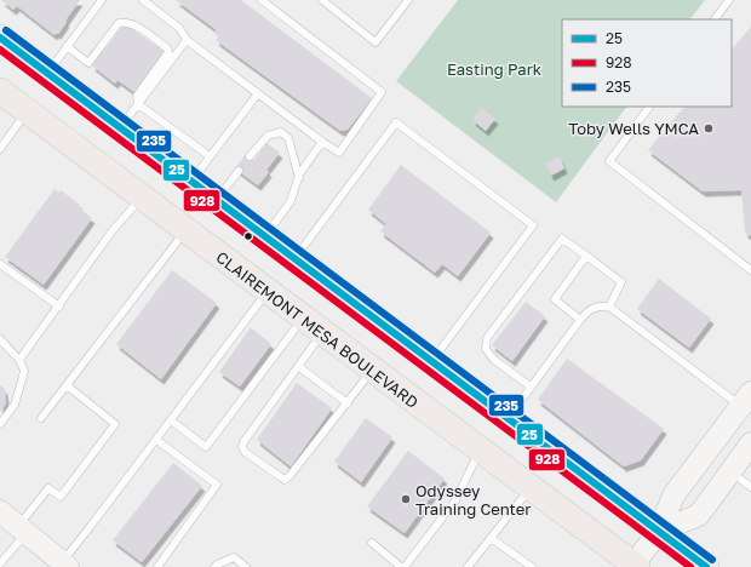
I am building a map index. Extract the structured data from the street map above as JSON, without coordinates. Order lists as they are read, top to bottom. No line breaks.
{"streets":{"main road":["CLAIREMONT MESA BOULEVARD"]},"parks":["Easting Park"],"places":["Toby Wells YMCA","Odyssey Training Center"],"lines":["transit line 235","transit line 25","transit line 928"],"legend":["25","928","235"]}
